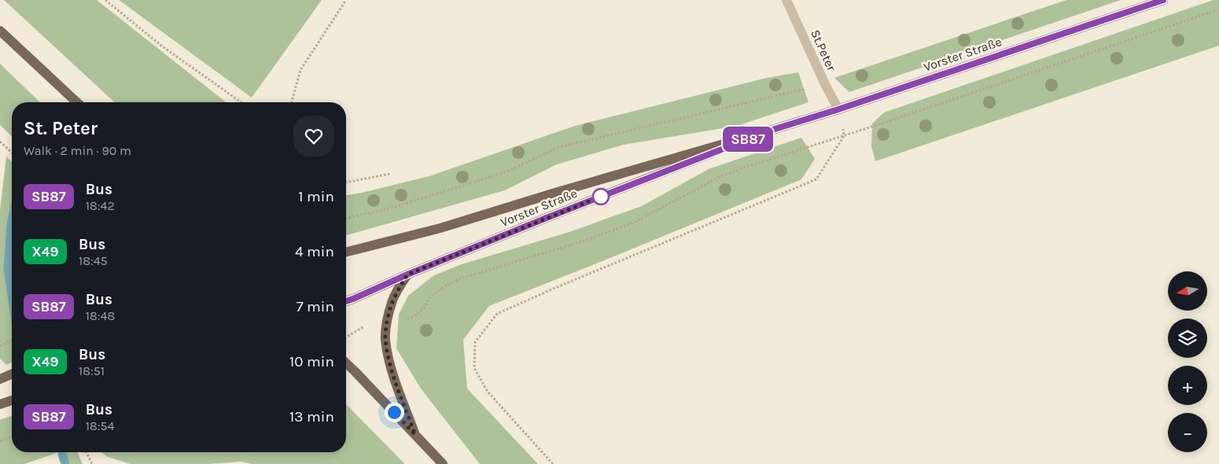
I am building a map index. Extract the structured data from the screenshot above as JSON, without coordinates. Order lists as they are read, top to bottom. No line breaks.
{"streets":{"main road":["Vorster Straße"],"street":["St.Peter"]},"crossings":[["St.Peter","Vorster Straße"]],"lines":["bus line SB87"],"north":"left","page":{"on_map":"SB87","heading":["St. Peter","Walk · 2 min · 90 m"],"list":[{"mark":"SB87","name":"Bus","note":"18:42","value":"1 min"},{"mark":"X49","name":"Bus","note":"18:45","value":"4 min"},{"mark":"SB87","name":"Bus","note":"18:48","value":"7 min"},{"mark":"X49","name":"Bus","note":"18:51","value":"10 min"},{"mark":"SB87","name":"Bus","note":"18:54","value":"13 min"}],"map_buttons":["+","−"]}}
